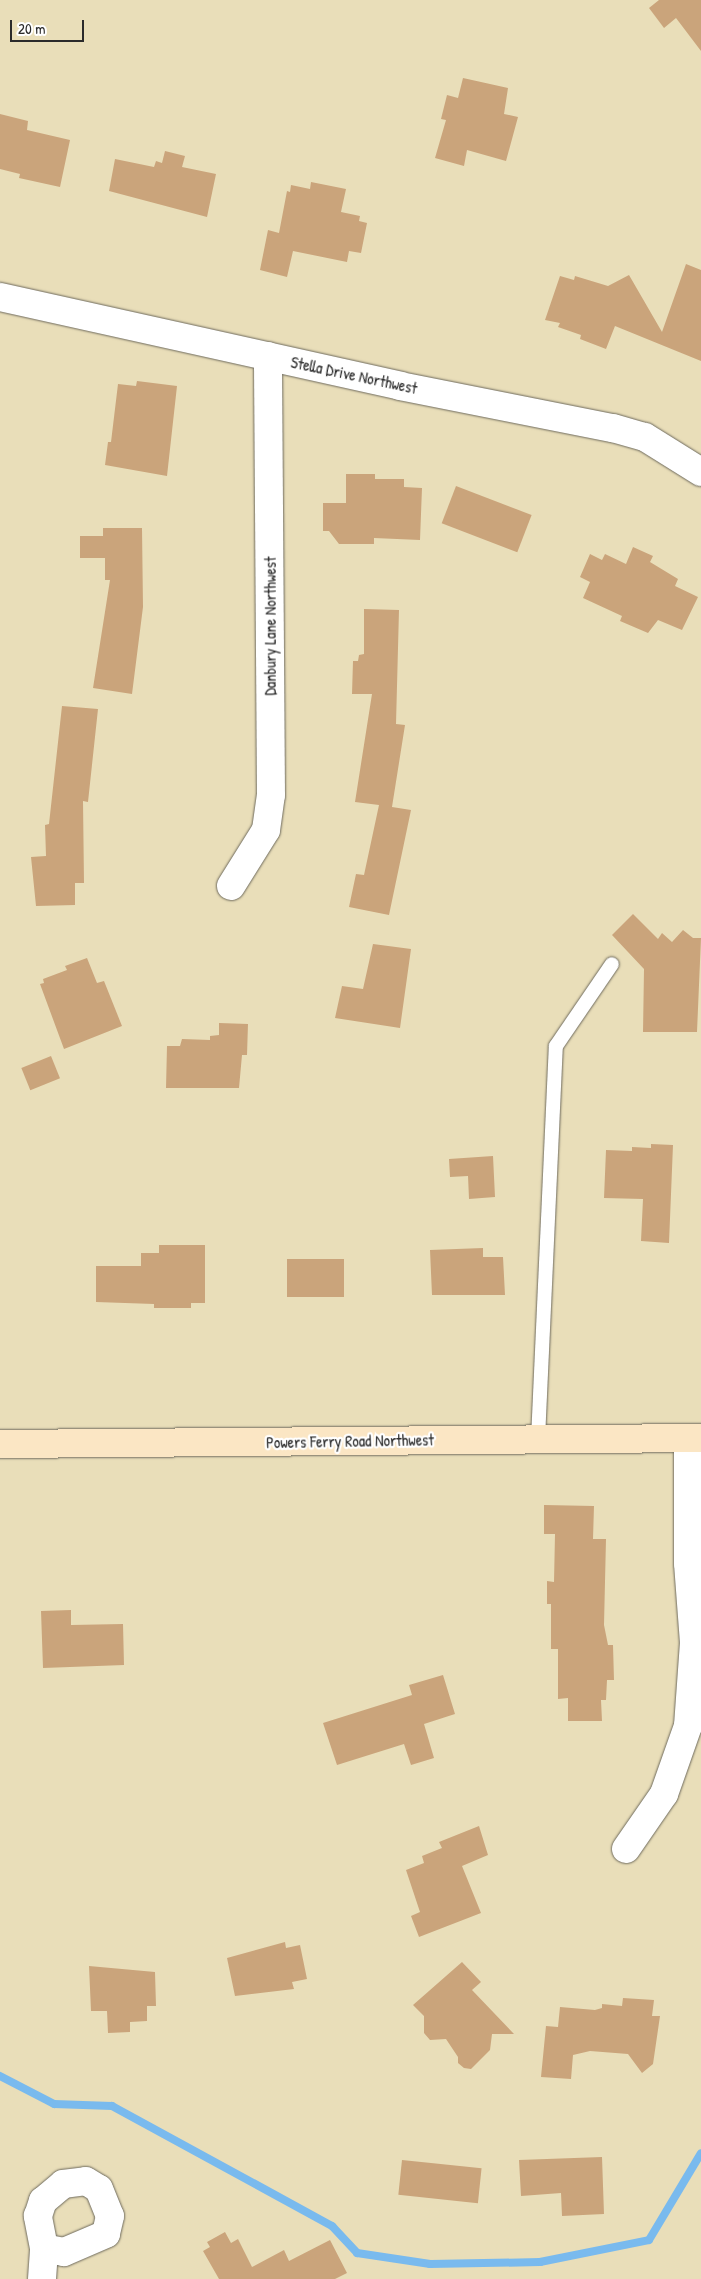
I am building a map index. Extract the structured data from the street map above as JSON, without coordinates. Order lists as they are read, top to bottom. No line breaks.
{"streets":{"street":["Stella Drive Northwest","Danbury Lane Northwest","Powers Ferry Road Northwest"]},"crossings":[["Stella Drive Northwest","Danbury Lane Northwest"]],"scale_bar":"20 m"}
